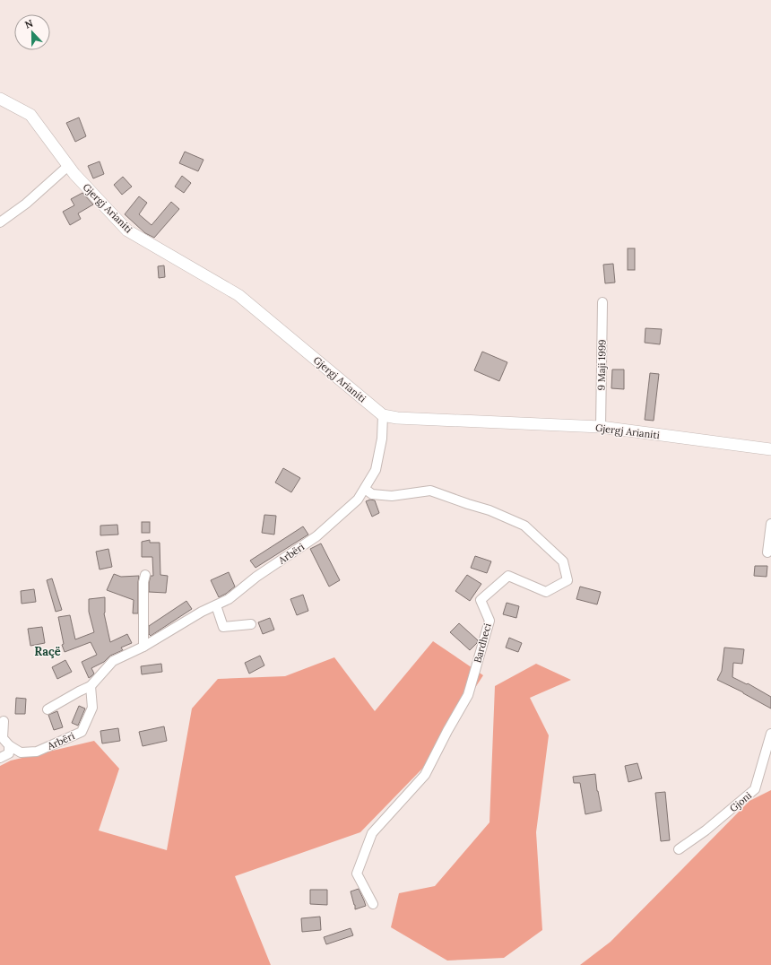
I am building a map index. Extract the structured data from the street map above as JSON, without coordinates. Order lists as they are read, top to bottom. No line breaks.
{"streets":{"main road":["Gjergj Arianiti"],"street":["9 Maji 1999","Arbëri","Bardheci","Gjoni"]},"crossings":[["Gjergj Arianiti","9 Maji 1999"],["Gjergj Arianiti","Arbëri"],["Arbëri","Bardheci"]],"districts":["Raçë"],"north":"top"}
